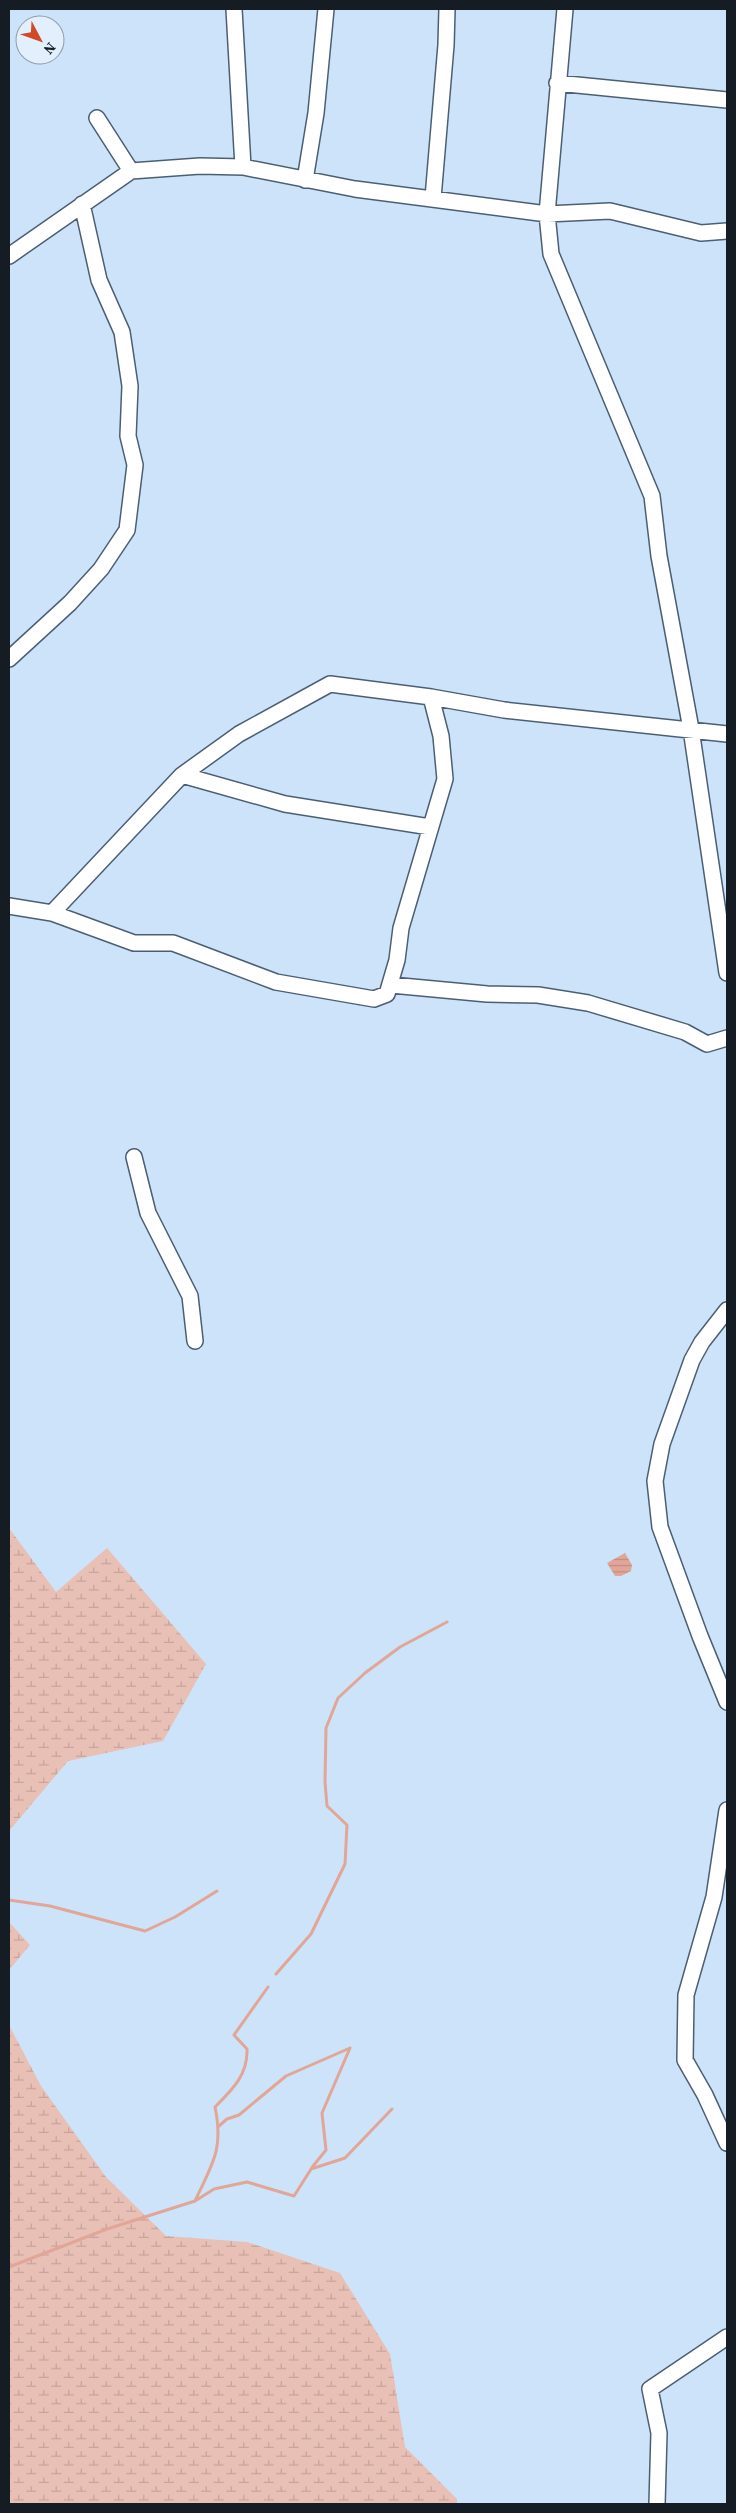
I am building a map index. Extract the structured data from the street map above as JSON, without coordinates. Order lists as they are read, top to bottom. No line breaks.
{"north":"bottom right"}
